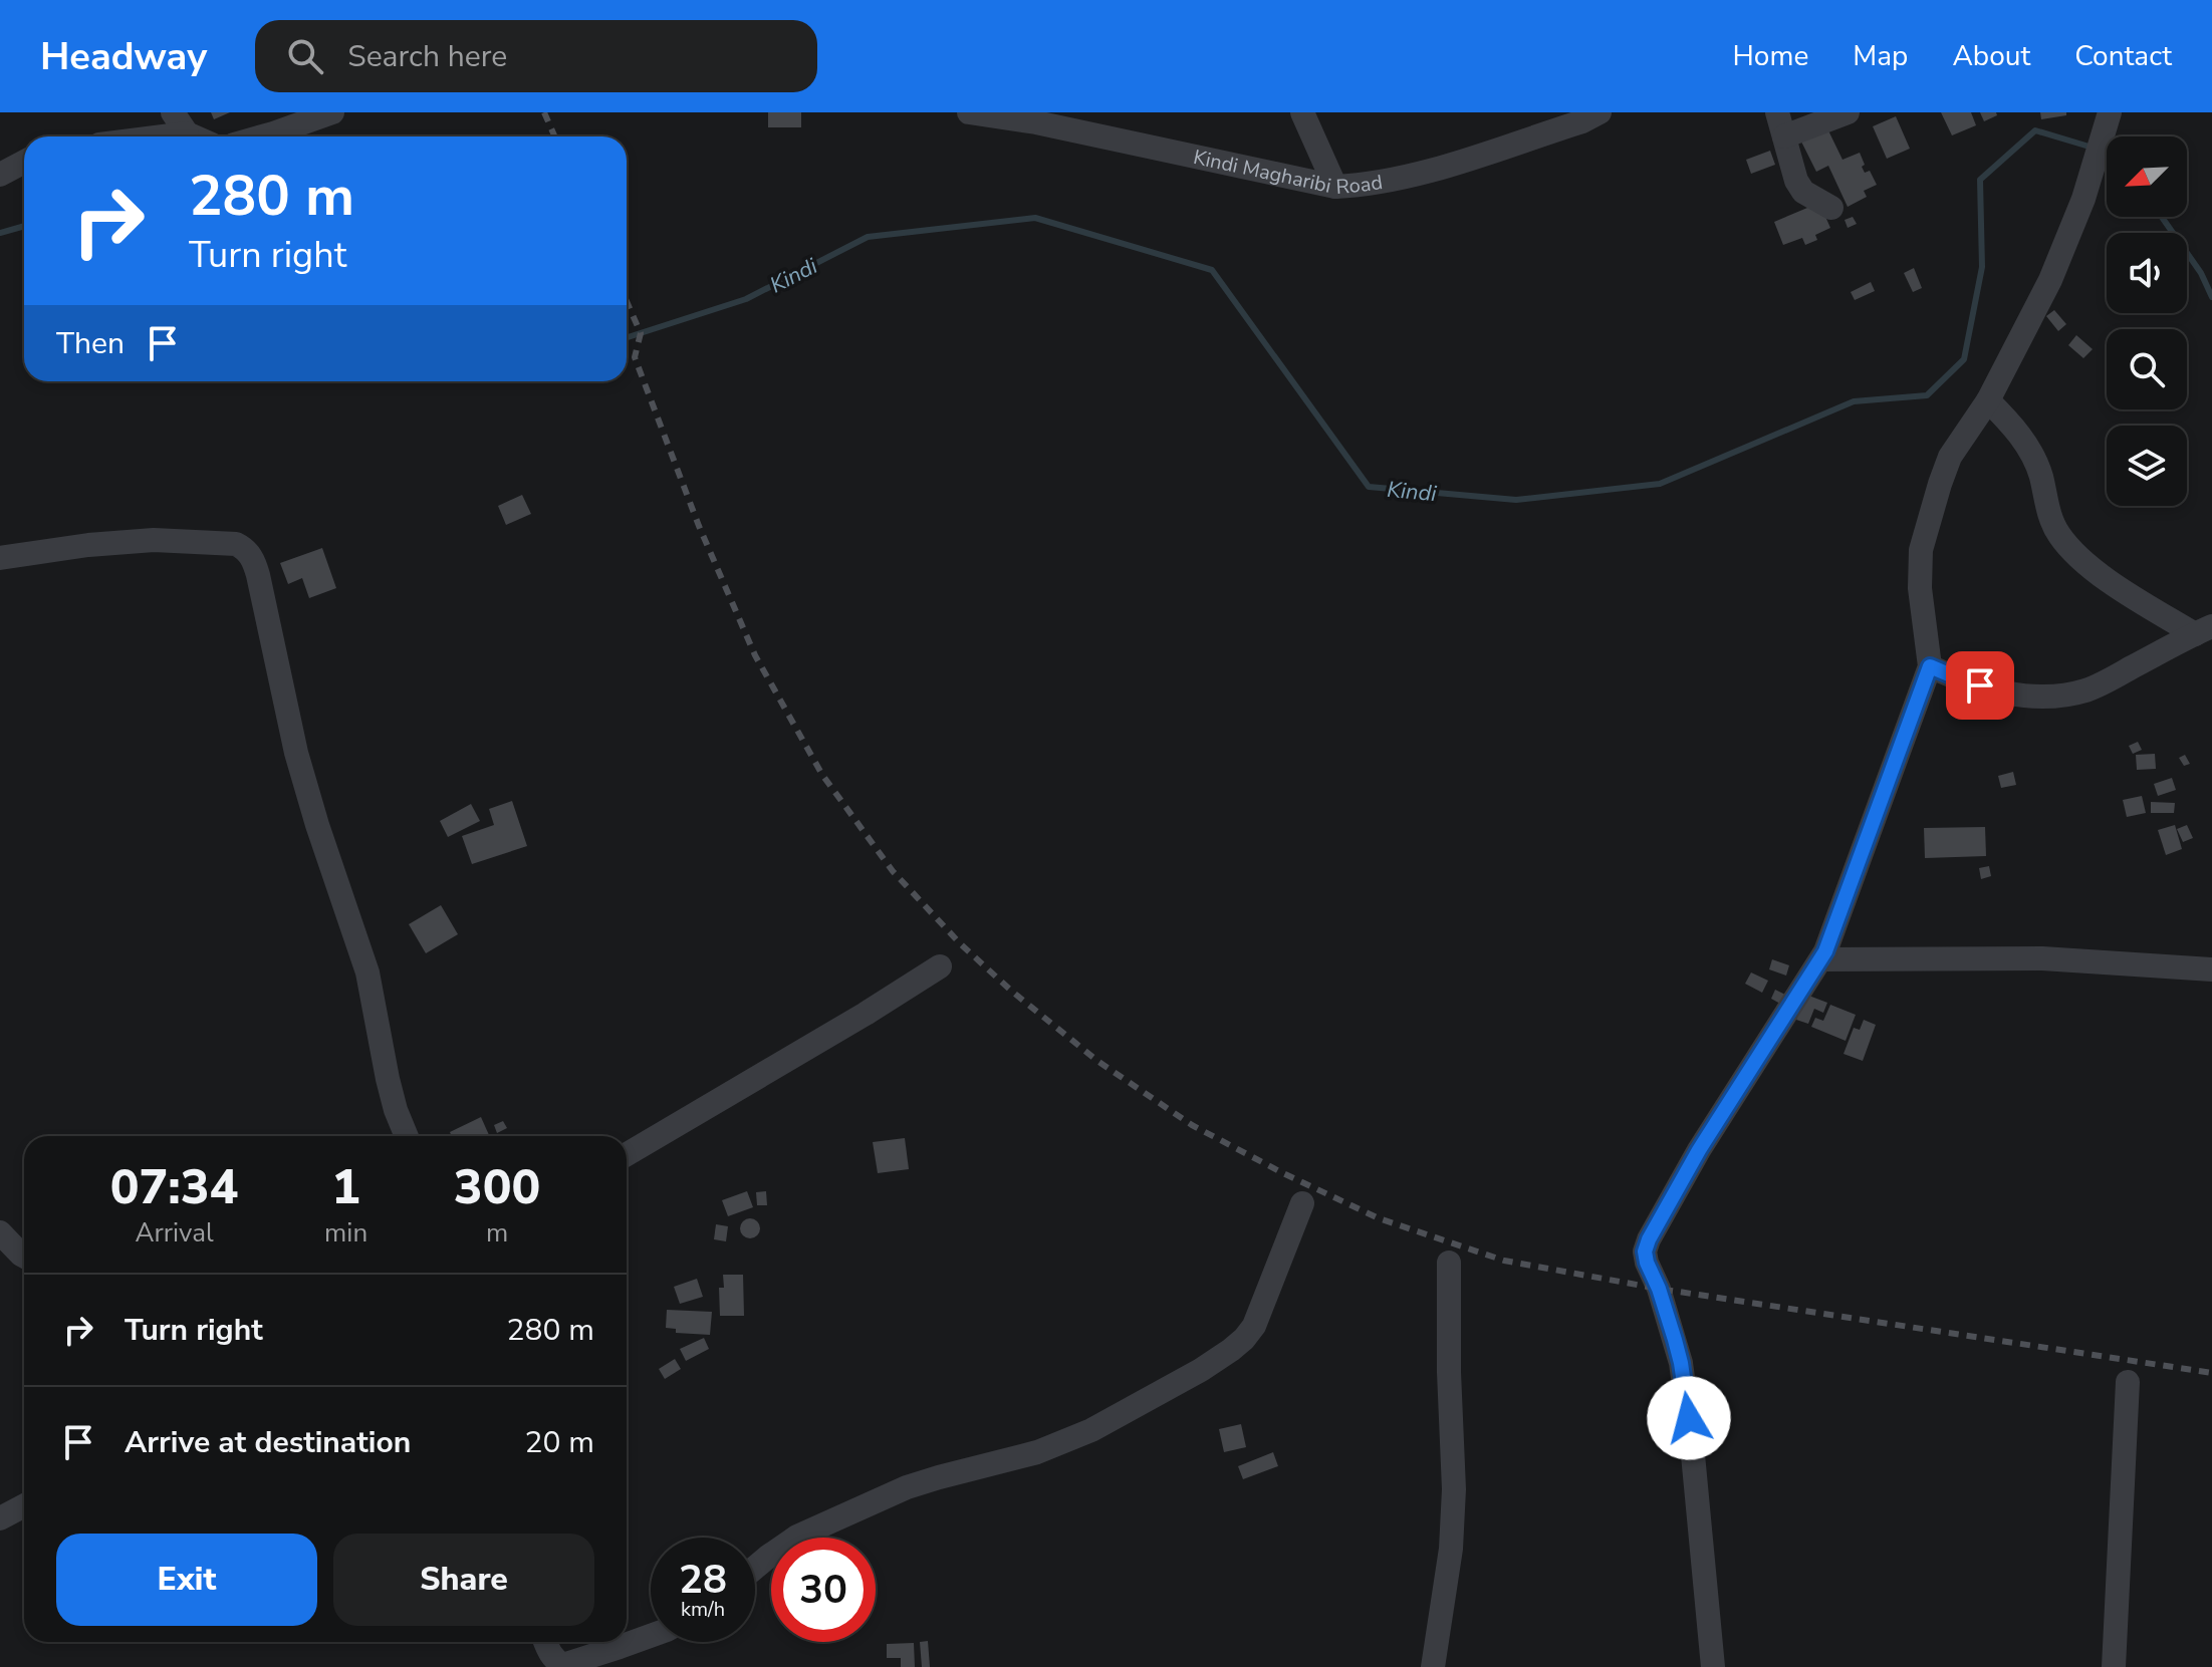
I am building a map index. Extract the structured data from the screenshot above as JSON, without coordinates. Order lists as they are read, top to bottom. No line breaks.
{"streets":{"street":["Kindi Magharibi Road"]},"water":["Kindi"],"north":"bottom left","page":{"header":"Headway","search":"Search here","nav":["Home","Map","About","Contact"],"turn":["280 m","Turn right"],"then":"Then","eta":["07:34","Arrival","1","min","300","m"],"list":[{"name":"Turn right","value":"280 m"},{"name":"Arrive at destination","value":"20 m"}],"buttons":["Exit","Share"],"speed":"28 km/h","limit":"30"}}
